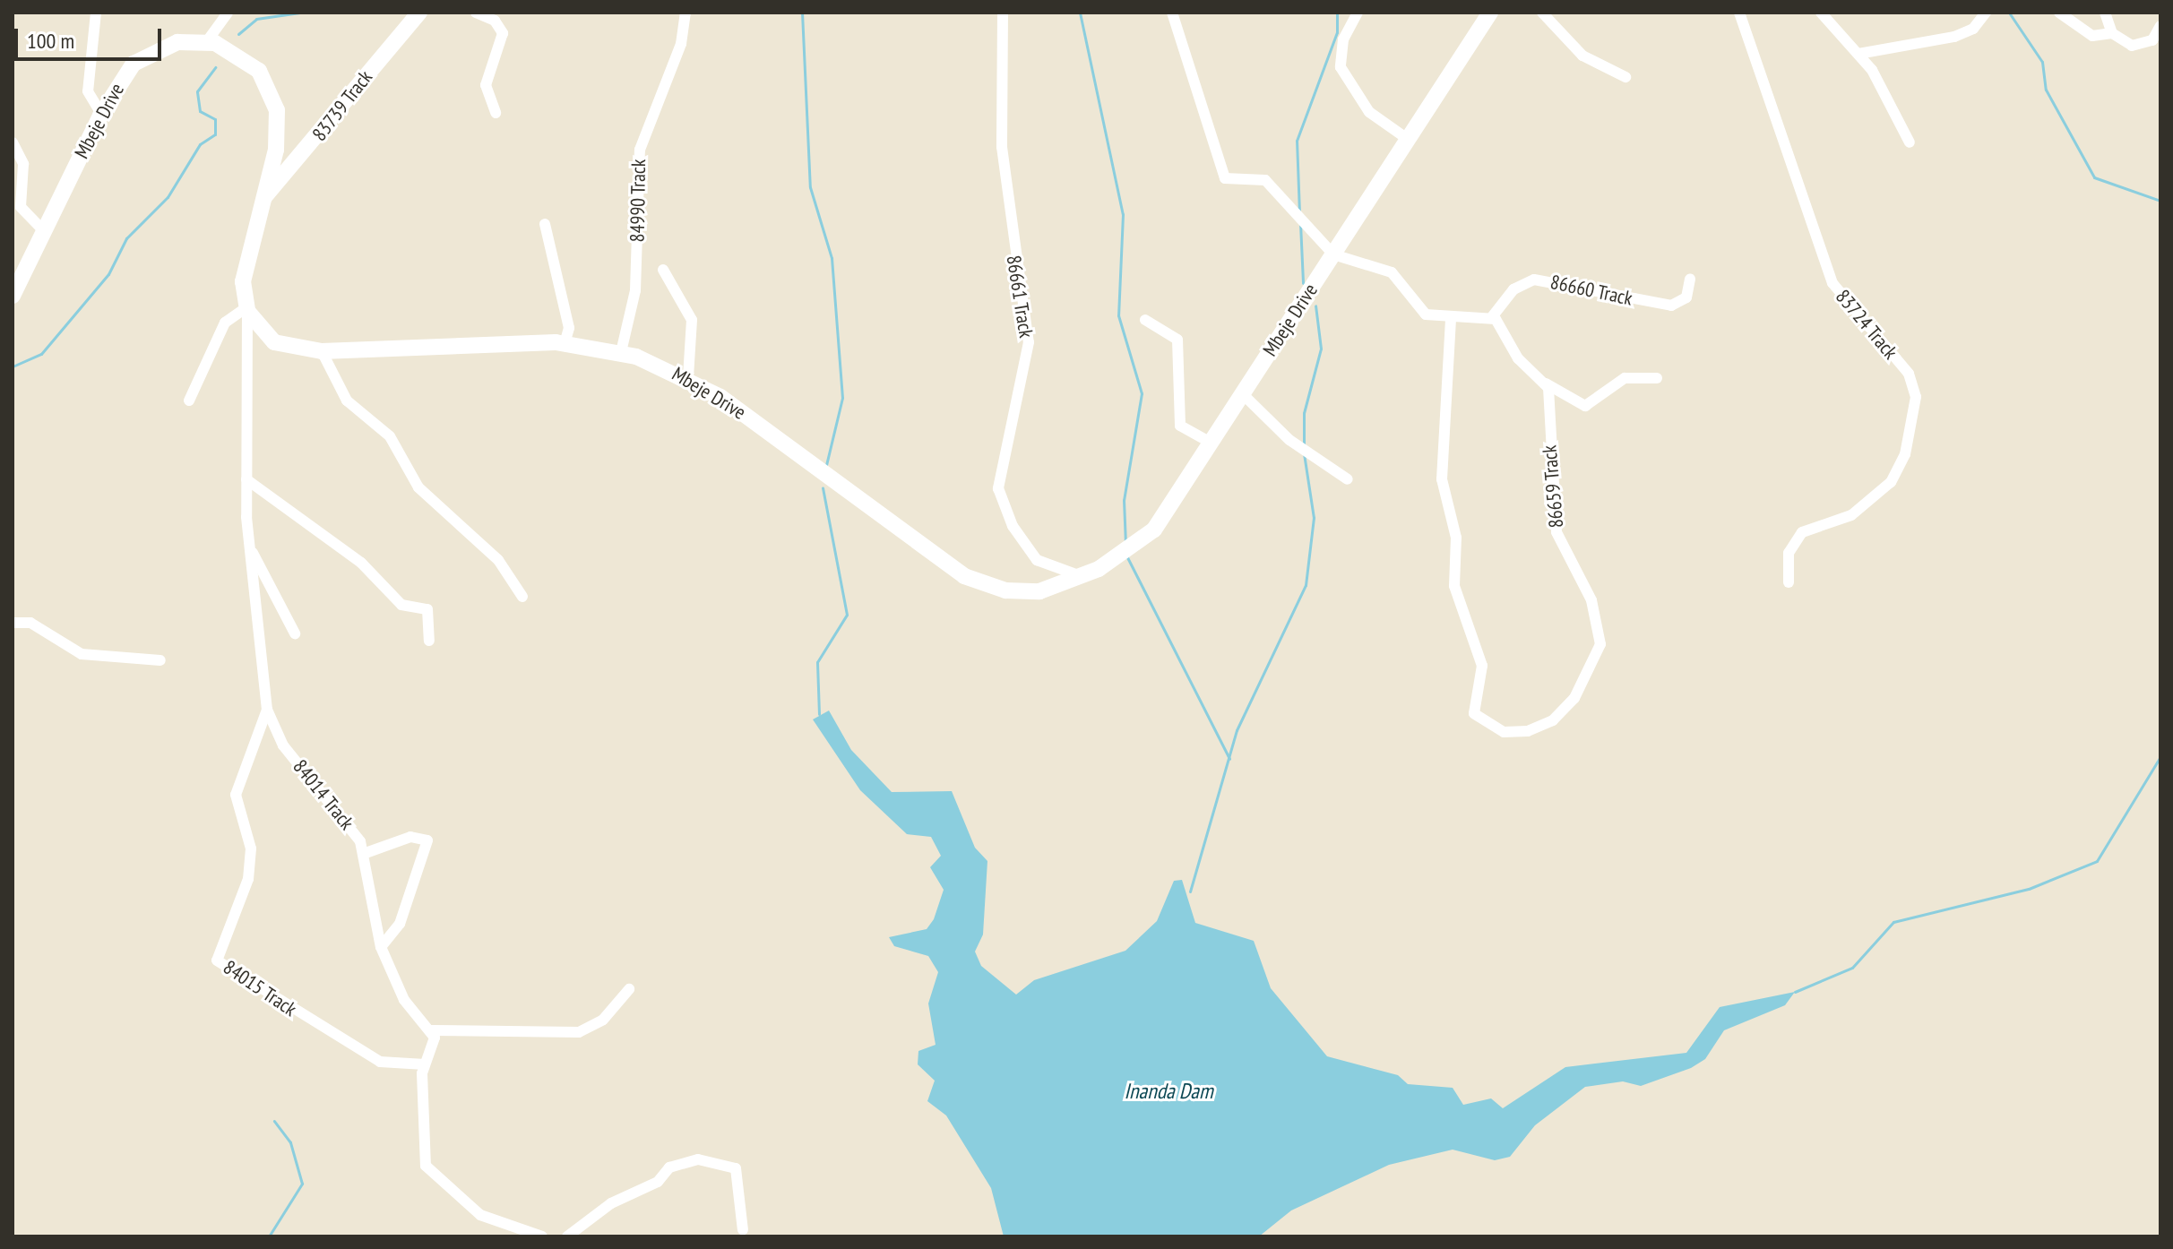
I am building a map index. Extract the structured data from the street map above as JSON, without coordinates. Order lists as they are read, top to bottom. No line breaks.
{"streets":{"street":["83739 Track","Mbeje Drive","84990 Track","86660 Track","86661 Track","83724 Track","86659 Track","84014 Track","84015 Track"]},"crossings":[["Mbeje Drive","84990 Track"],["Mbeje Drive","86661 Track"],["Mbeje Drive","84014 Track"],["84014 Track","84015 Track"]],"water":["Inanda Dam"],"scale_bar":"100 m"}
